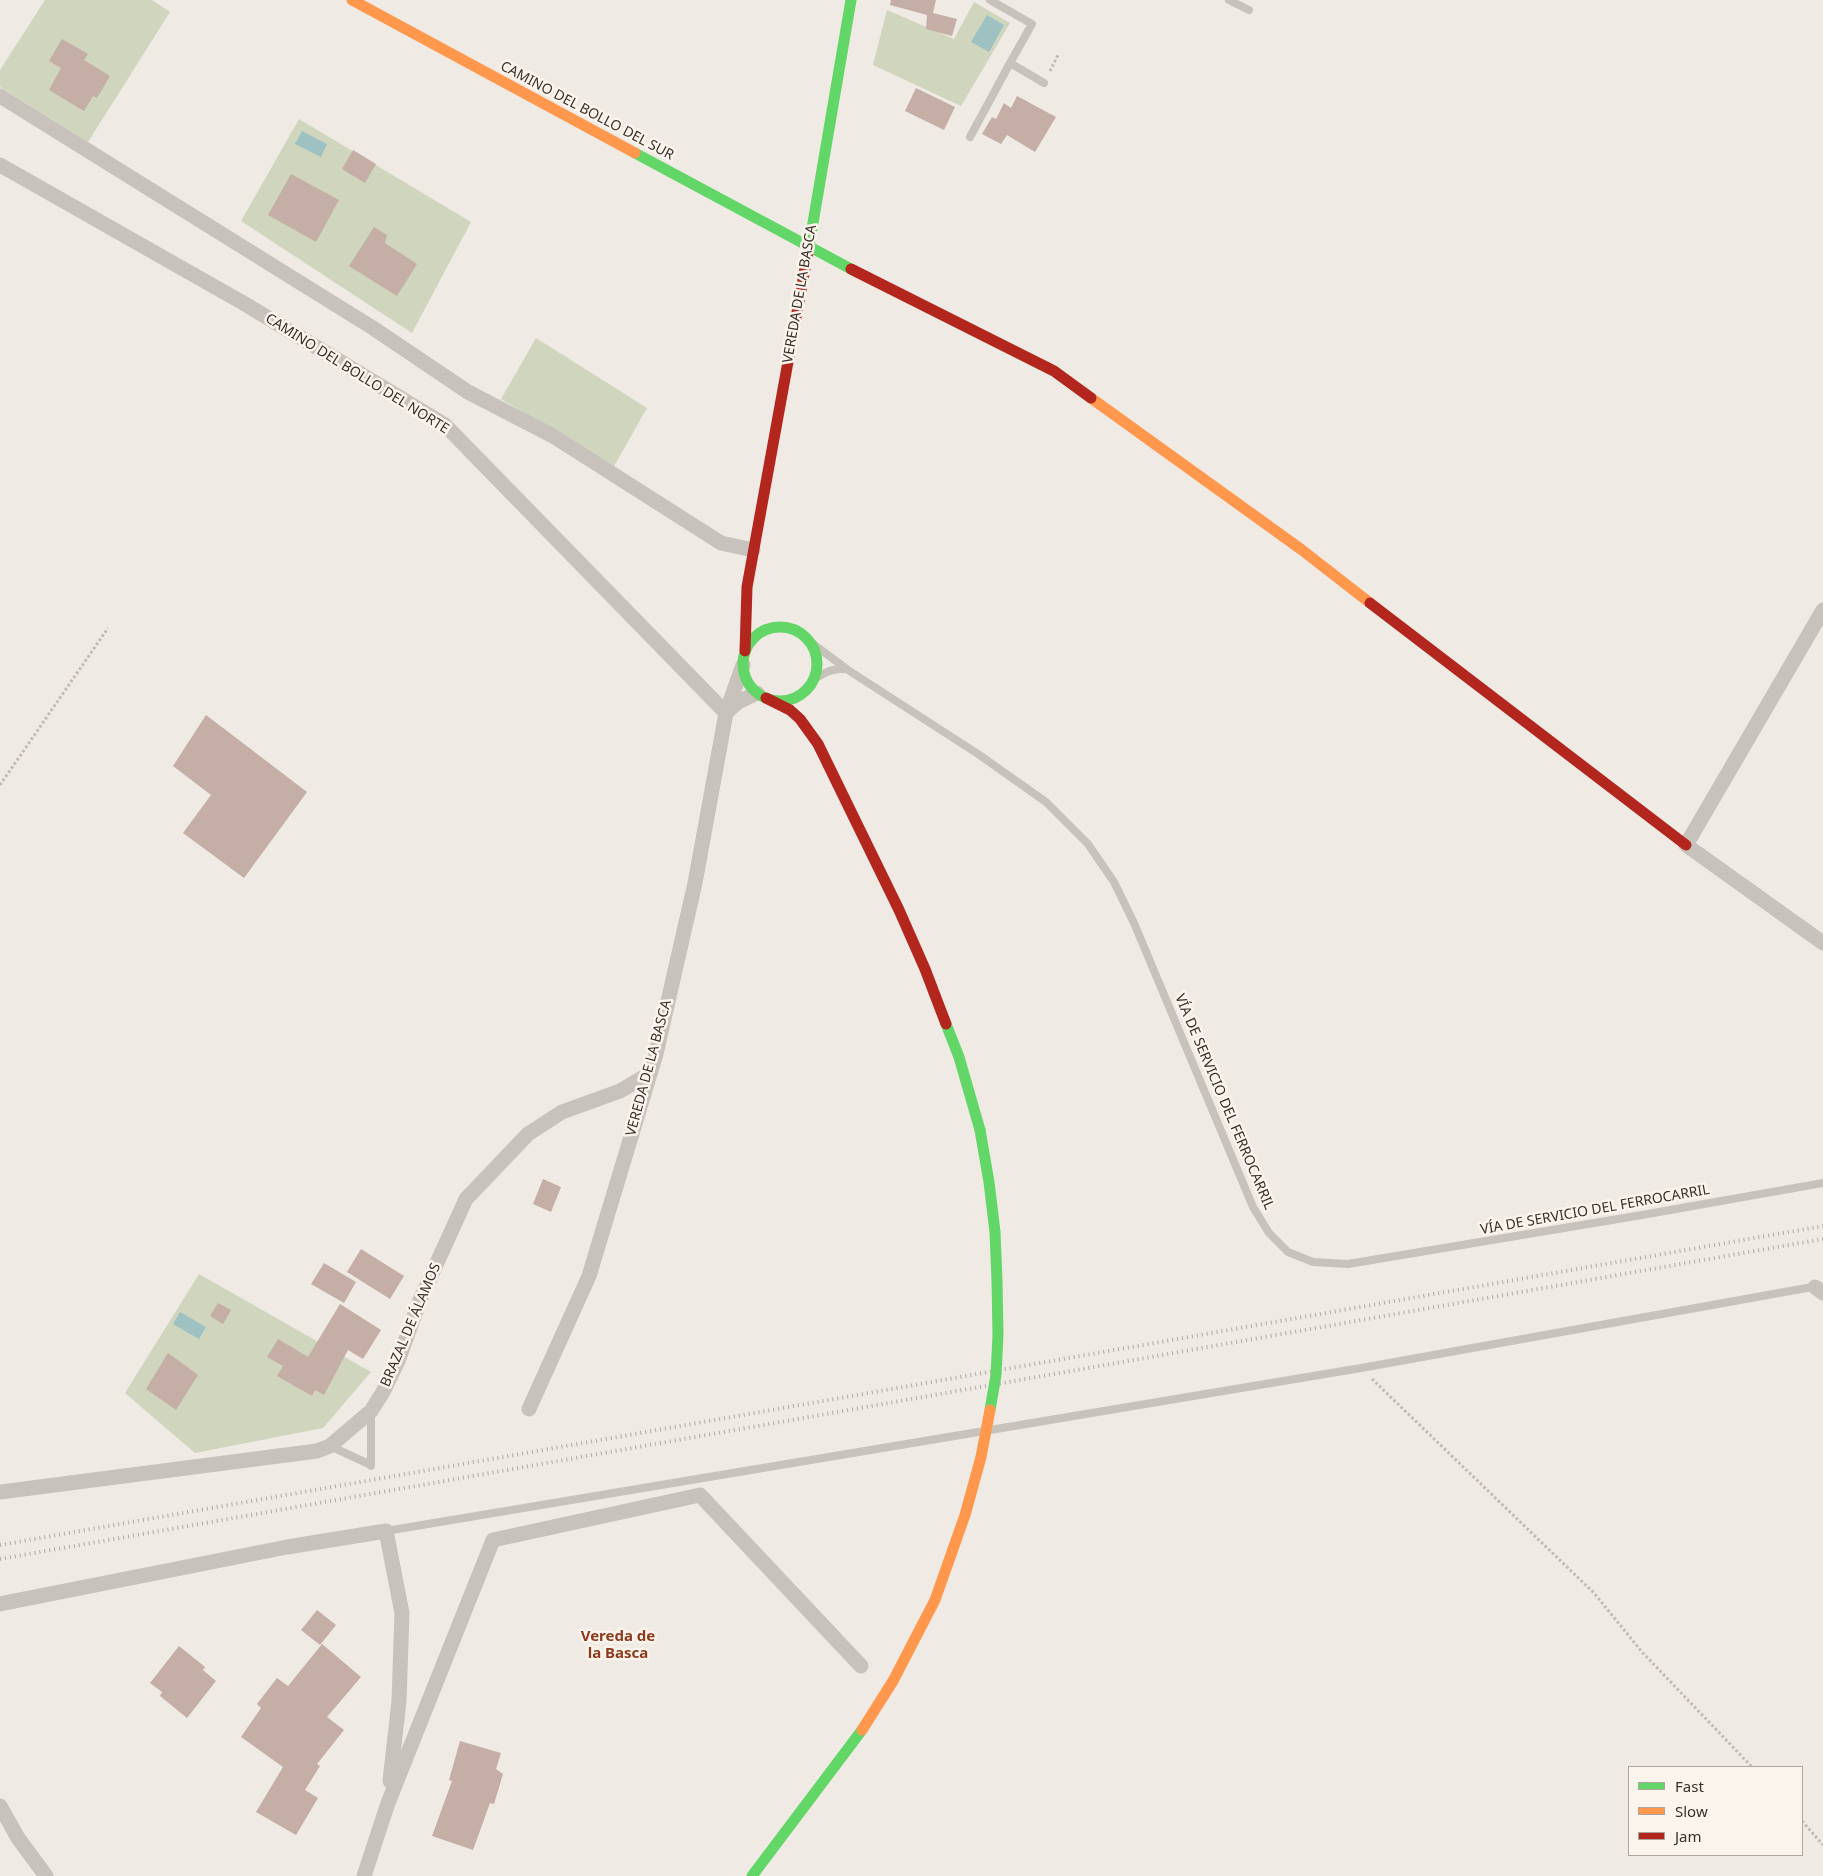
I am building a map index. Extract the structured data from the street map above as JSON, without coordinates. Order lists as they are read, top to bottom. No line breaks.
{"streets":{"street":["CAMINO DEL BOLLO DEL SUR","VEREDA DE LA BASCA","CAMINO DEL BOLLO DEL NORTE","BRAZAL DE ÁLAMOS"],"lane":["VÍA DE SERVICIO DEL FERROCARRIL"]},"crossings":[["CAMINO DEL BOLLO DEL SUR","VEREDA DE LA BASCA"],["VEREDA DE LA BASCA","CAMINO DEL BOLLO DEL NORTE"],["VEREDA DE LA BASCA","VÍA DE SERVICIO DEL FERROCARRIL"],["VEREDA DE LA BASCA","BRAZAL DE ÁLAMOS"]],"districts":["Vereda de la Basca"],"legend":["Fast","Slow","Jam"]}
